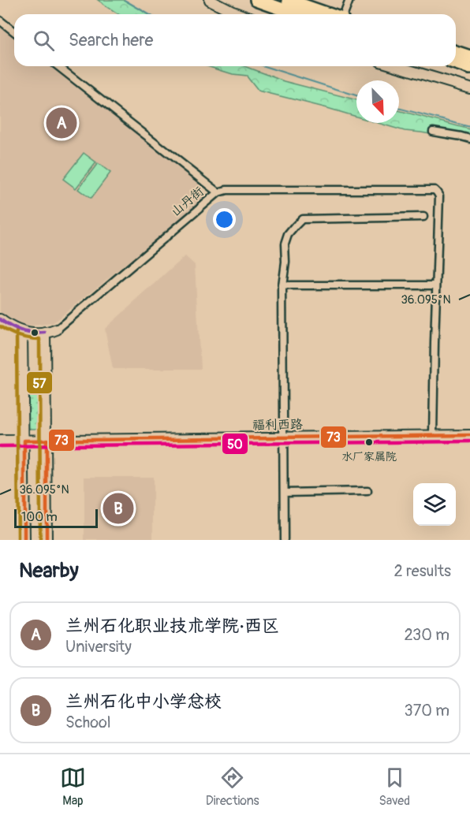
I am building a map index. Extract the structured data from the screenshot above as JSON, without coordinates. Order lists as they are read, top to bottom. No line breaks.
{"streets":{"main road":["山丹街","福利西路"]},"places":["水厂家属院"],"lines":["transit line 57","transit line 73","transit line 50"],"scale_bar":"100 m","north":"bottom right","page":{"search":"Search here","pins":["A","B"],"scale":"100 m","heading":["Nearby","2 results"],"list":[{"mark":"A","name":"兰州石化职业技术学院·西区","note":"University","value":"230 m"},{"mark":"B","name":"兰州石化中小学总校","note":"School","value":"370 m"}],"nav":["Map","Directions","Saved"]},"coordinates":["36.095°N"]}
